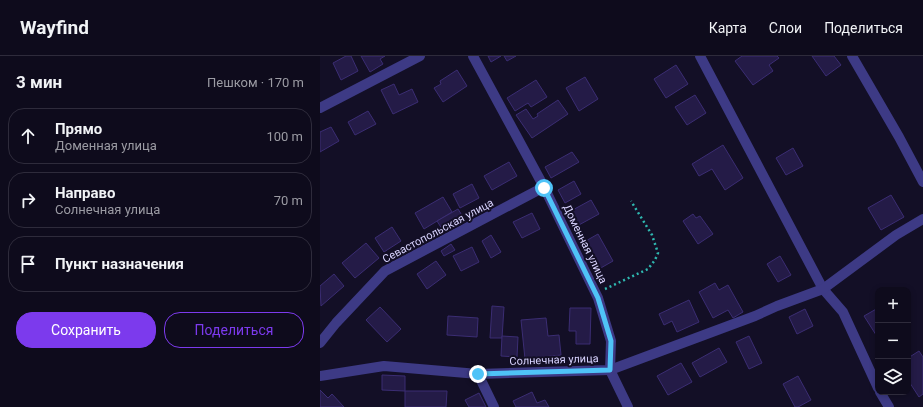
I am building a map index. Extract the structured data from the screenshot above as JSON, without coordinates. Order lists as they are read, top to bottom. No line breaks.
{"streets":{"street":["Севастопольская улица","Доменная улица","Солнечная улица"]},"crossings":[["Севастопольская улица","Доменная улица"],["Доменная улица","Солнечная улица"]],"page":{"header":"Wayfind","nav":["Карта","Слои","Поделиться"],"heading":["3 мин","Пешком · 170 m"],"list":[["Прямо","Доменная улица","100 m"],["Направо","Солнечная улица","70 m"],"Пункт назначения"],"map_buttons":["+","−"],"buttons":["Сохранить","Поделиться"]}}
